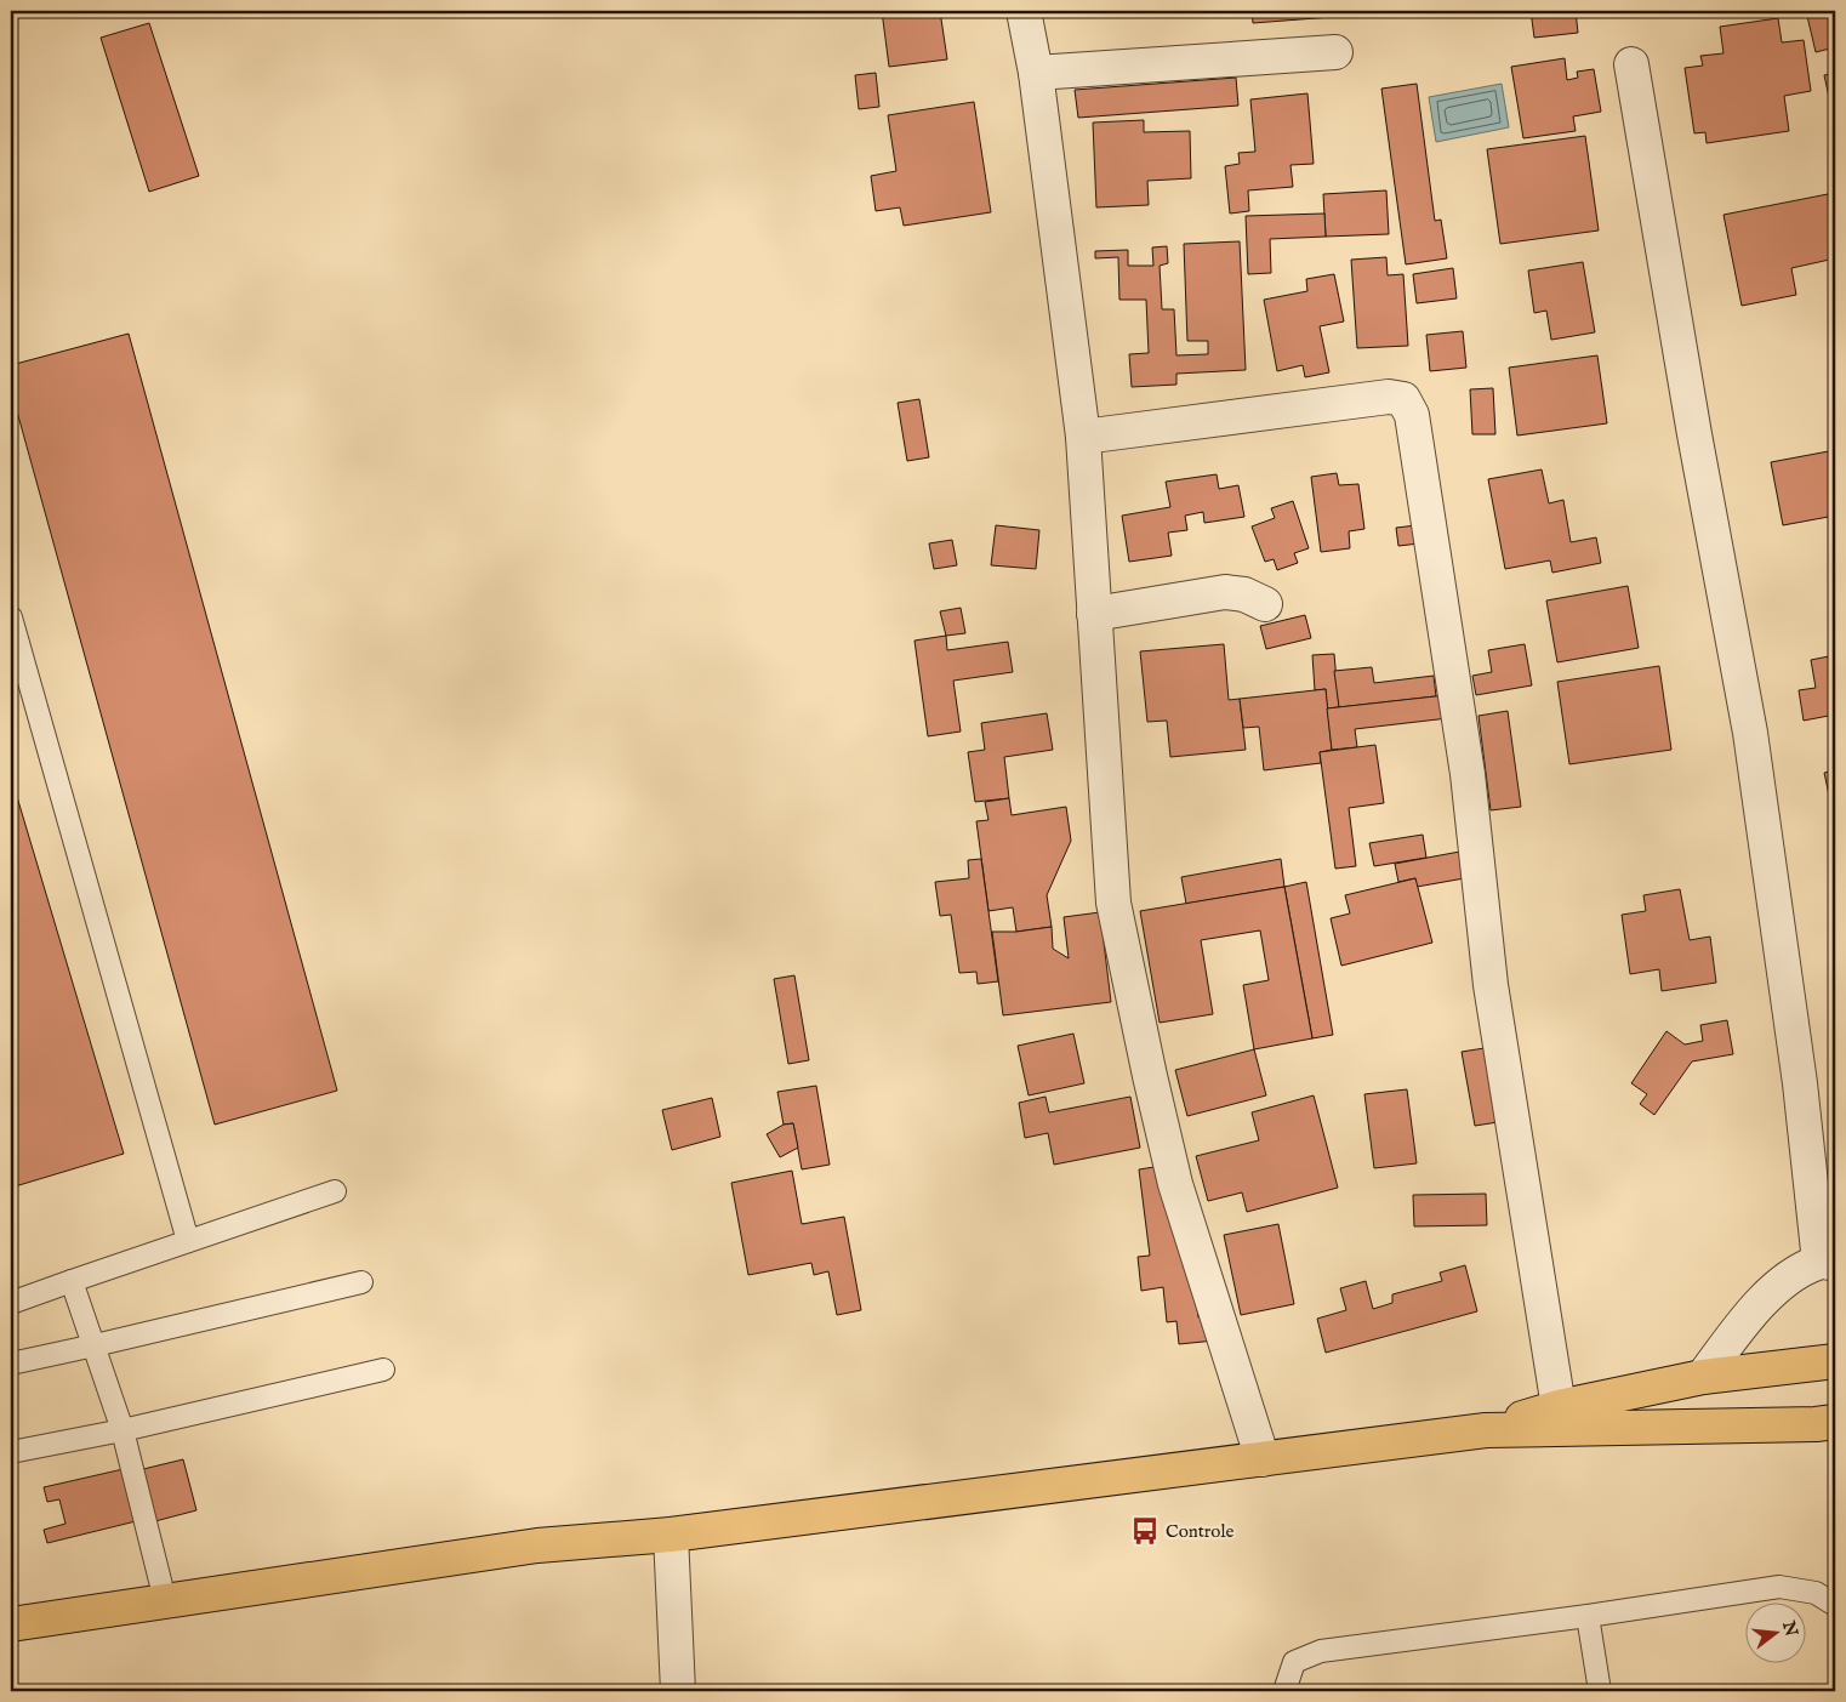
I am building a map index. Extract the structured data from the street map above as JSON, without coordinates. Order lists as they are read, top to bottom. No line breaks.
{"places":{"bus stop":["Controle"]},"north":"right"}
